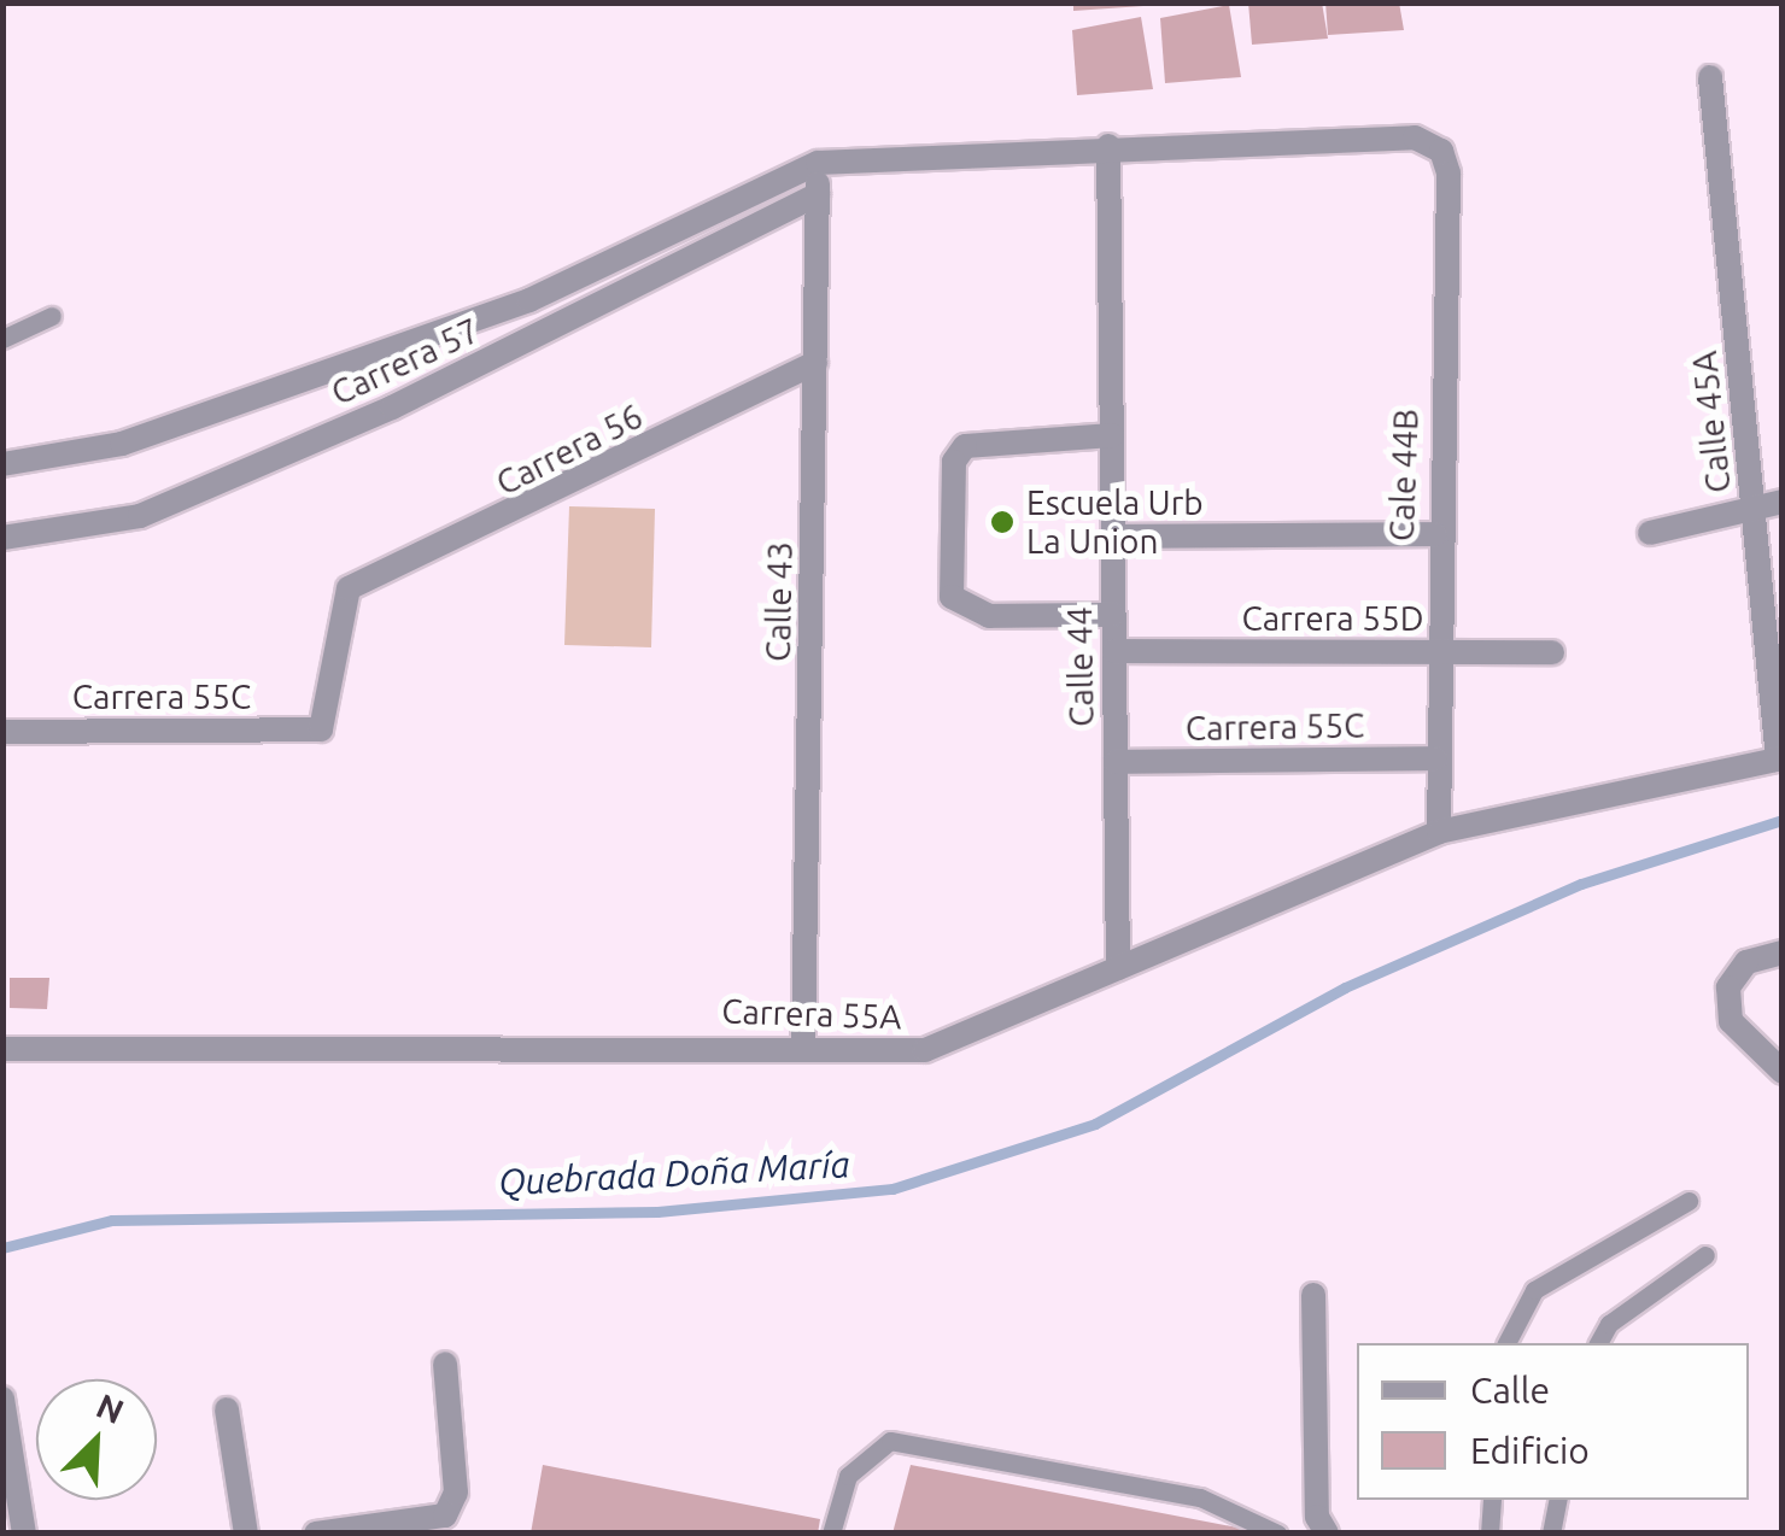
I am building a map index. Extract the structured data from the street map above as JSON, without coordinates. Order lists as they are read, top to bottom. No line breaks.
{"streets":{"street":["Carrera 57","Calle 45A","Carrera 56","Cale 44B","Calle 43","Carrera 55D","Calle 44","Carrera 55C","Carrera 55A"]},"crossings":[["Carrera 57","Calle 43"],["Calle 45A","Carrera 55A"],["Carrera 56","Calle 43"],["Carrera 56","Carrera 55C"],["Cale 44B","Carrera 55D"],["Cale 44B","Calle 44"],["Cale 44B","Carrera 55C"],["Cale 44B","Carrera 55A"],["Calle 43","Carrera 55A"],["Carrera 55D","Calle 44"],["Calle 44","Carrera 55C"],["Calle 44","Carrera 55A"]],"water":["Quebrada Doña María"],"places":["Escuela Urb La Union"],"legend":["Calle","Edificio"],"north":"top right"}
